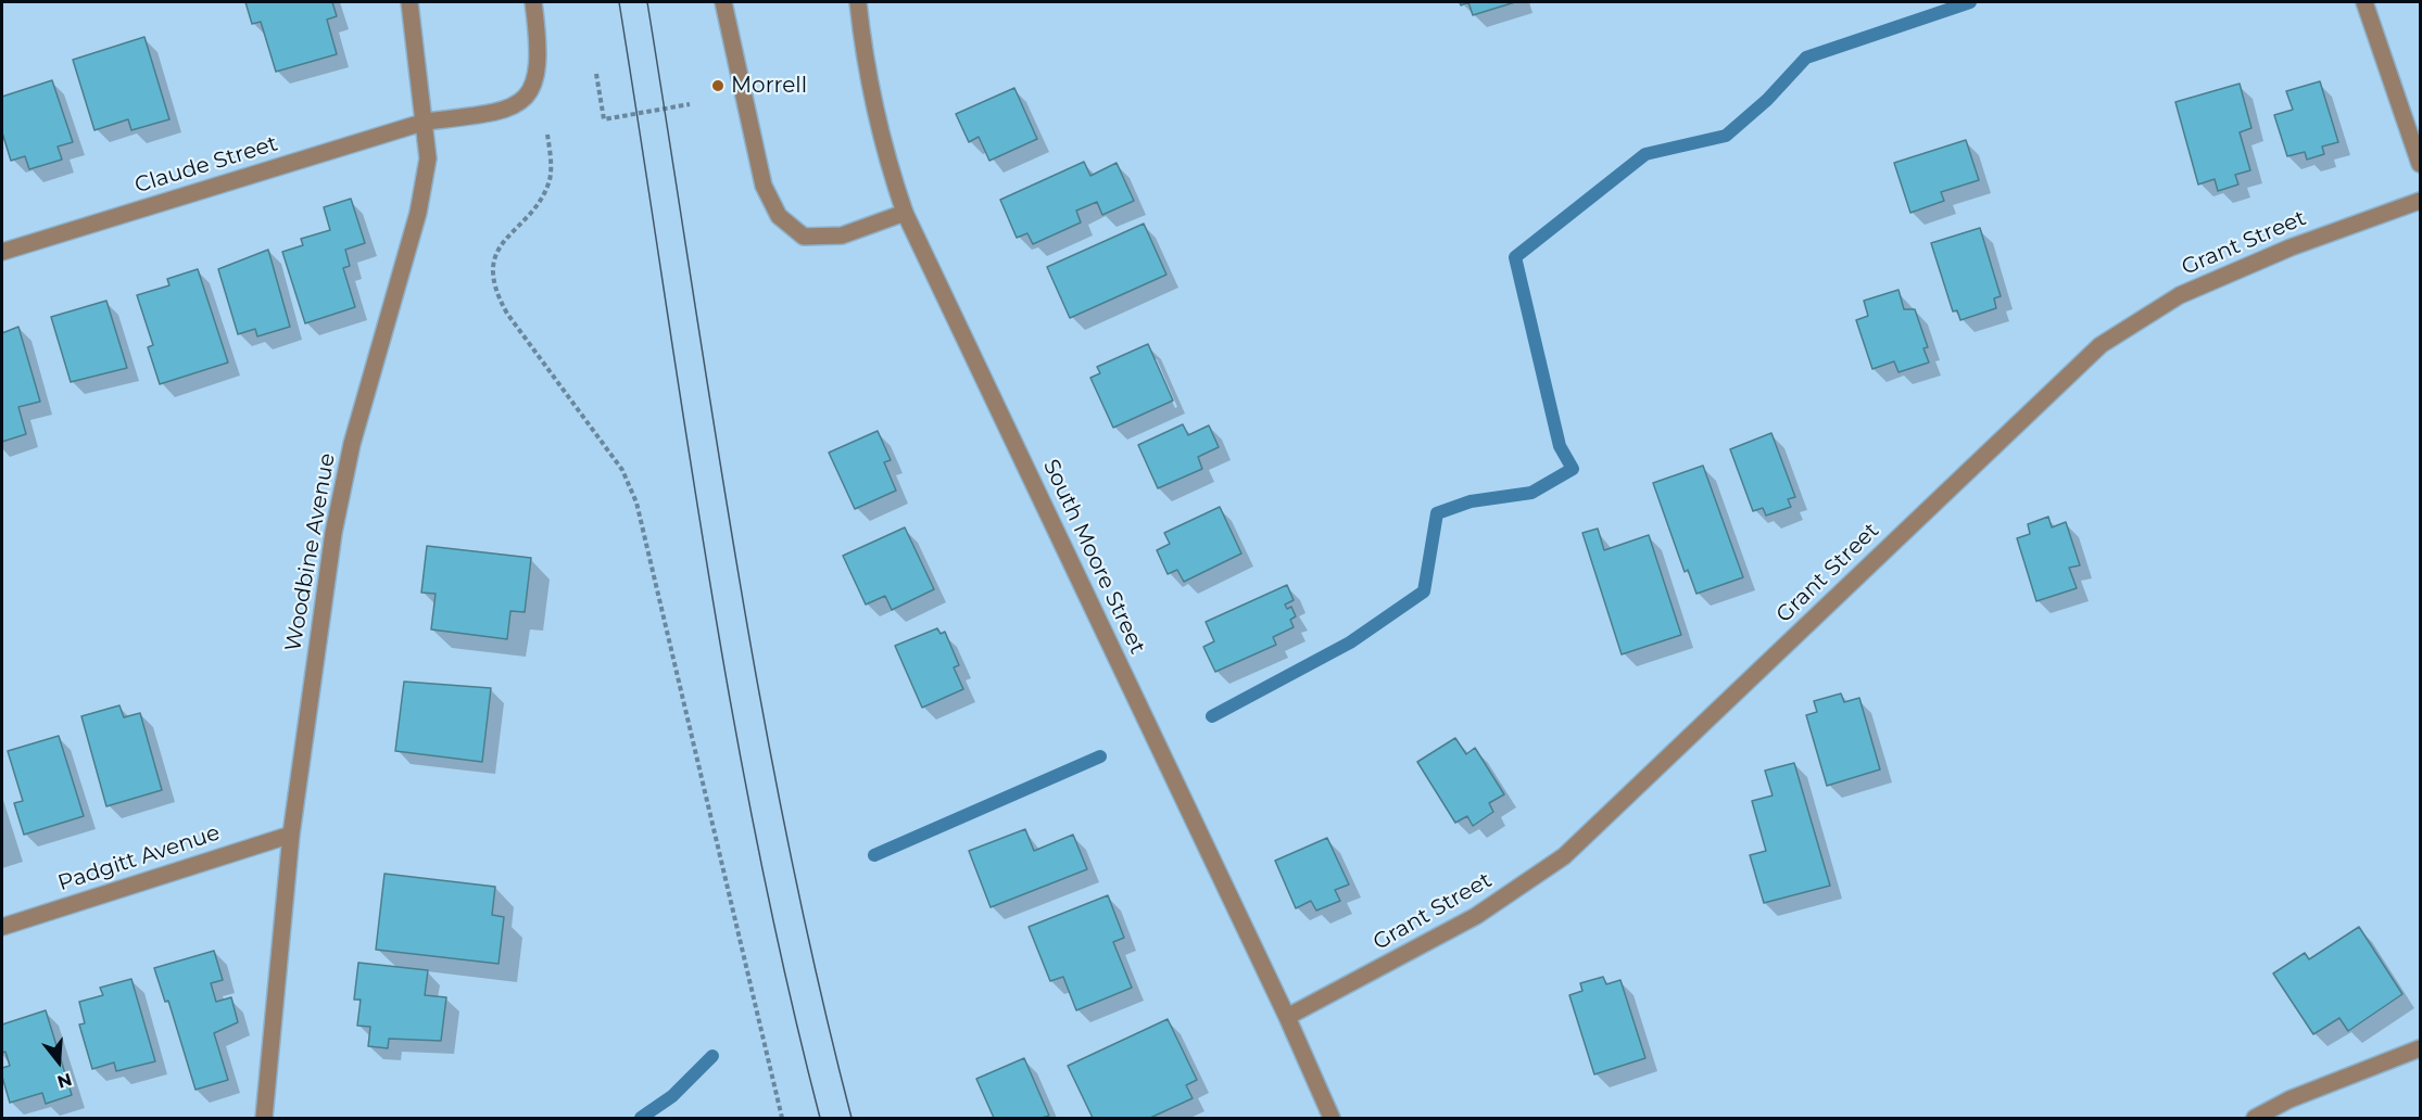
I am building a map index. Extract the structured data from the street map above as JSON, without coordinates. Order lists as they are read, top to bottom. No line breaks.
{"streets":{"street":["Claude Street","Grant Street","Woodbine Avenue","South Moore Street","Padgitt Avenue"]},"crossings":[["Claude Street","Woodbine Avenue"],["Grant Street","South Moore Street"],["Woodbine Avenue","Padgitt Avenue"]],"places":["Morrell"],"north":"bottom"}
